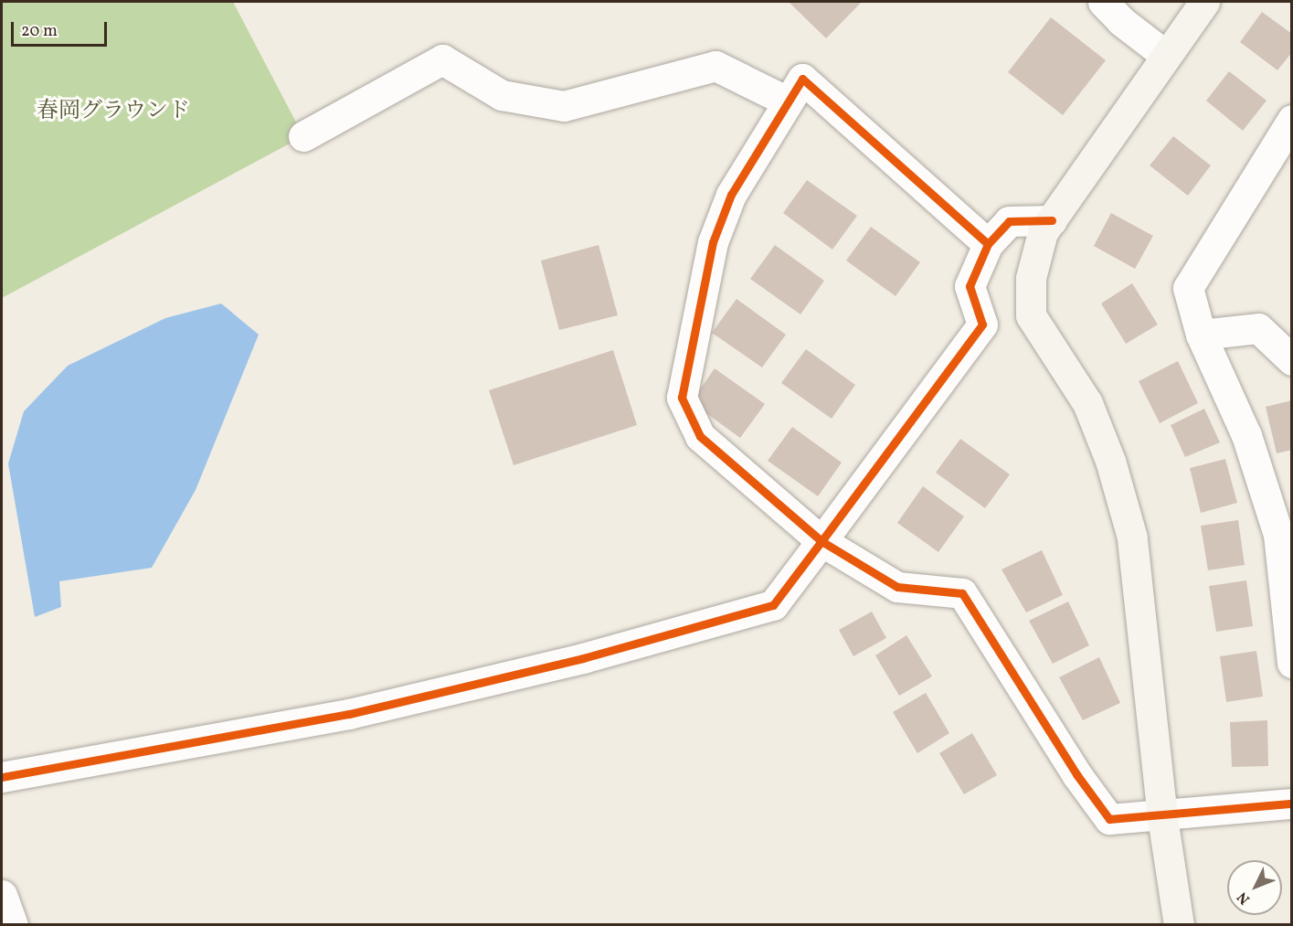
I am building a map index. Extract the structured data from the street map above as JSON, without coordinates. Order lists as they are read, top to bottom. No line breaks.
{"parks":["春岡グラウンド"],"scale_bar":"20 m","north":"bottom left"}
